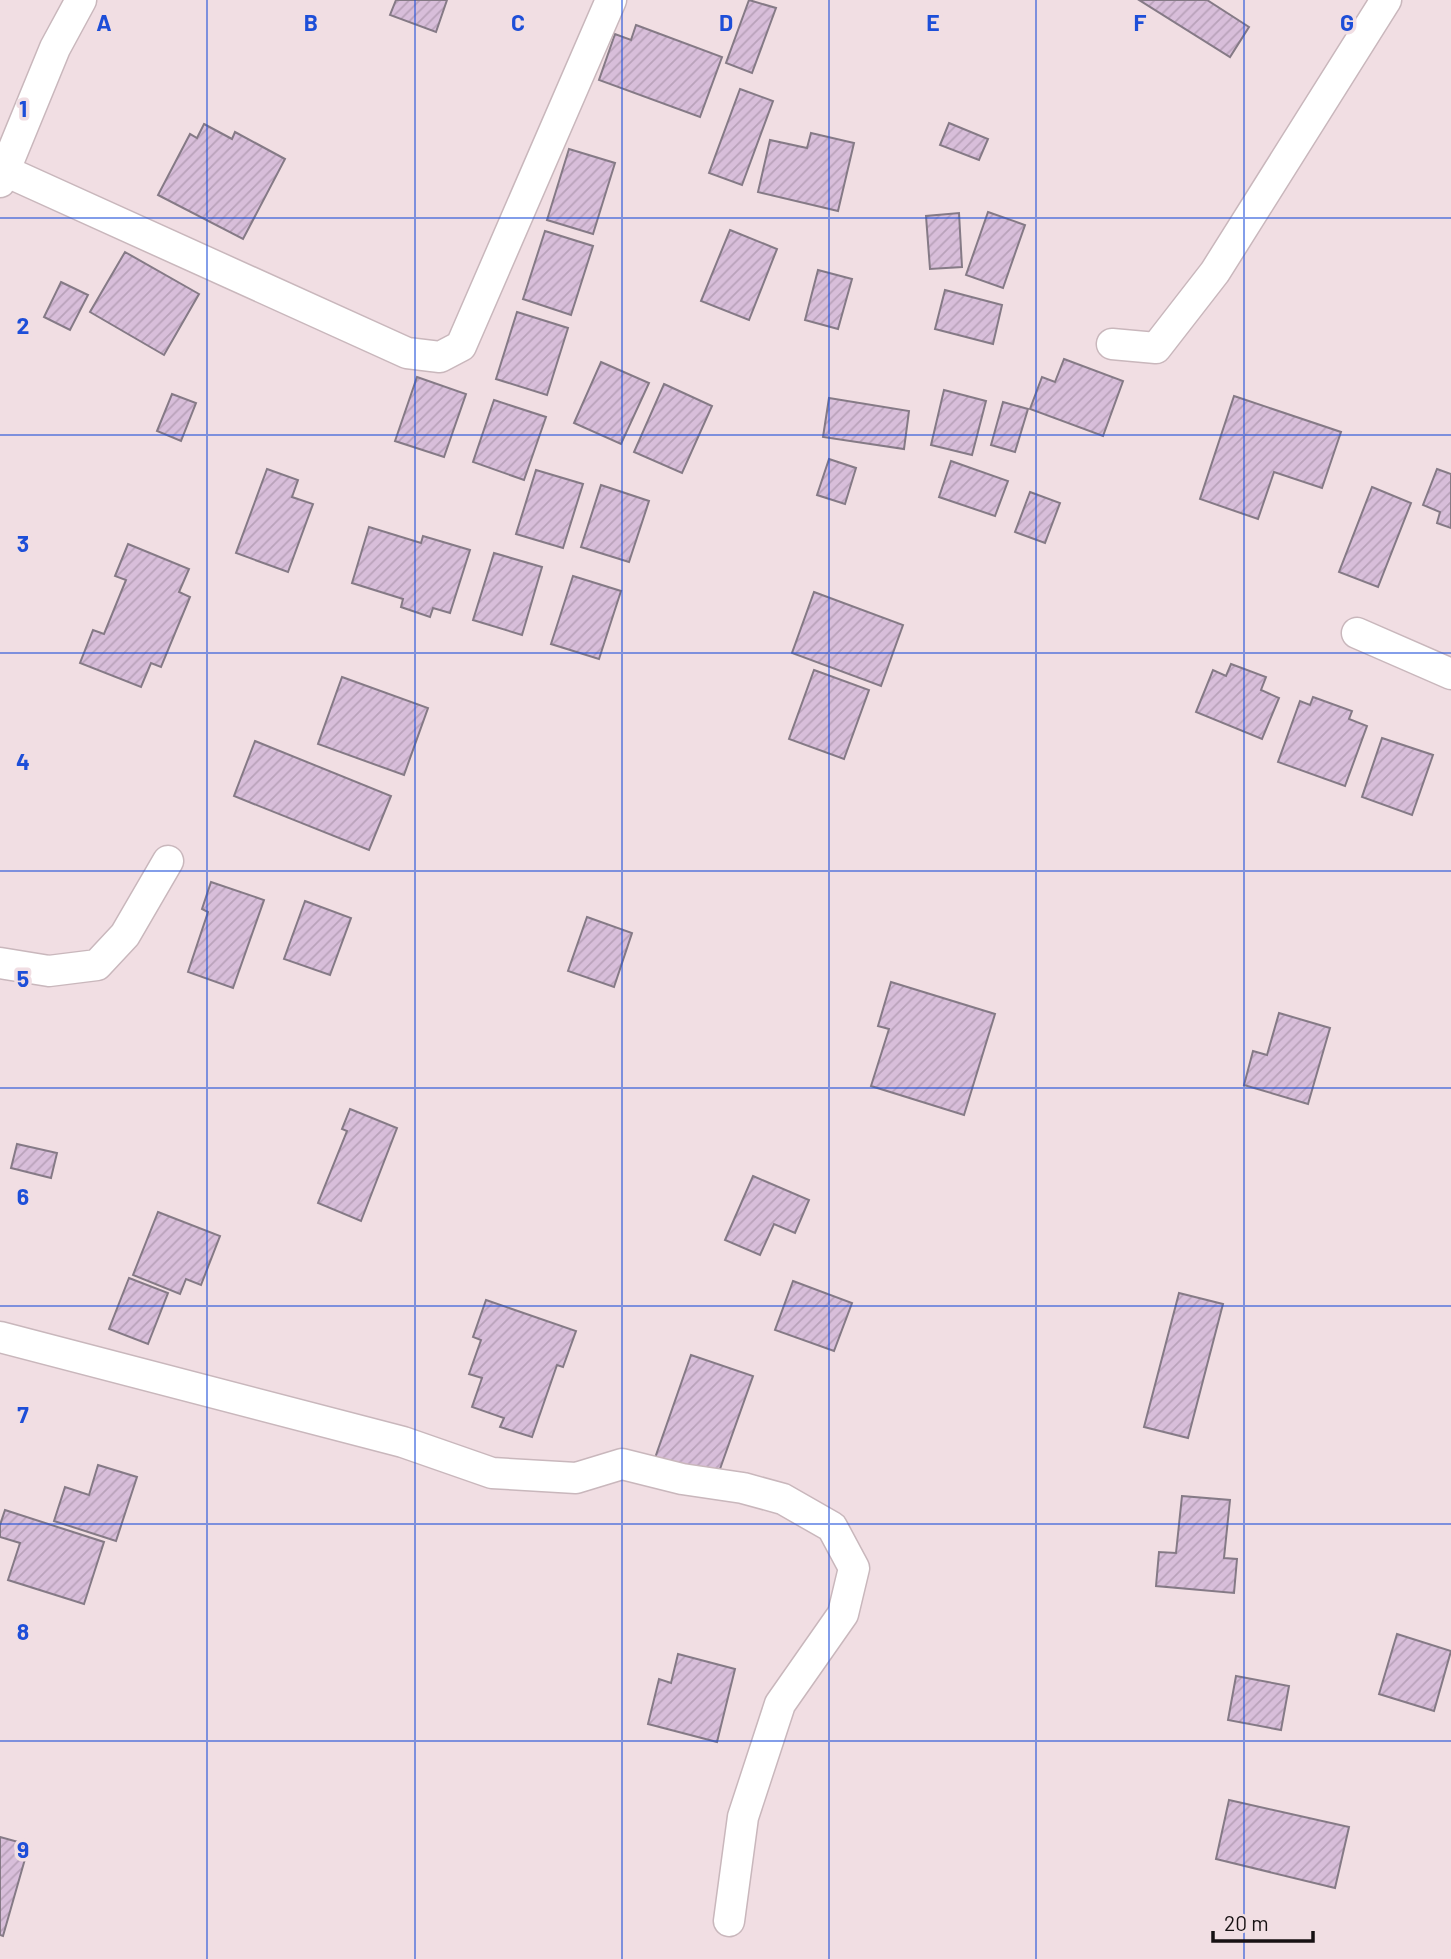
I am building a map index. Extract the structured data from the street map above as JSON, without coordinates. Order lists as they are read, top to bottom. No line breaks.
{"scale_bar":"20 m","grid":{"columns":["A","B","C","D","E","F","G"],"rows":["1","2","3","4","5","6","7","8","9"]}}
